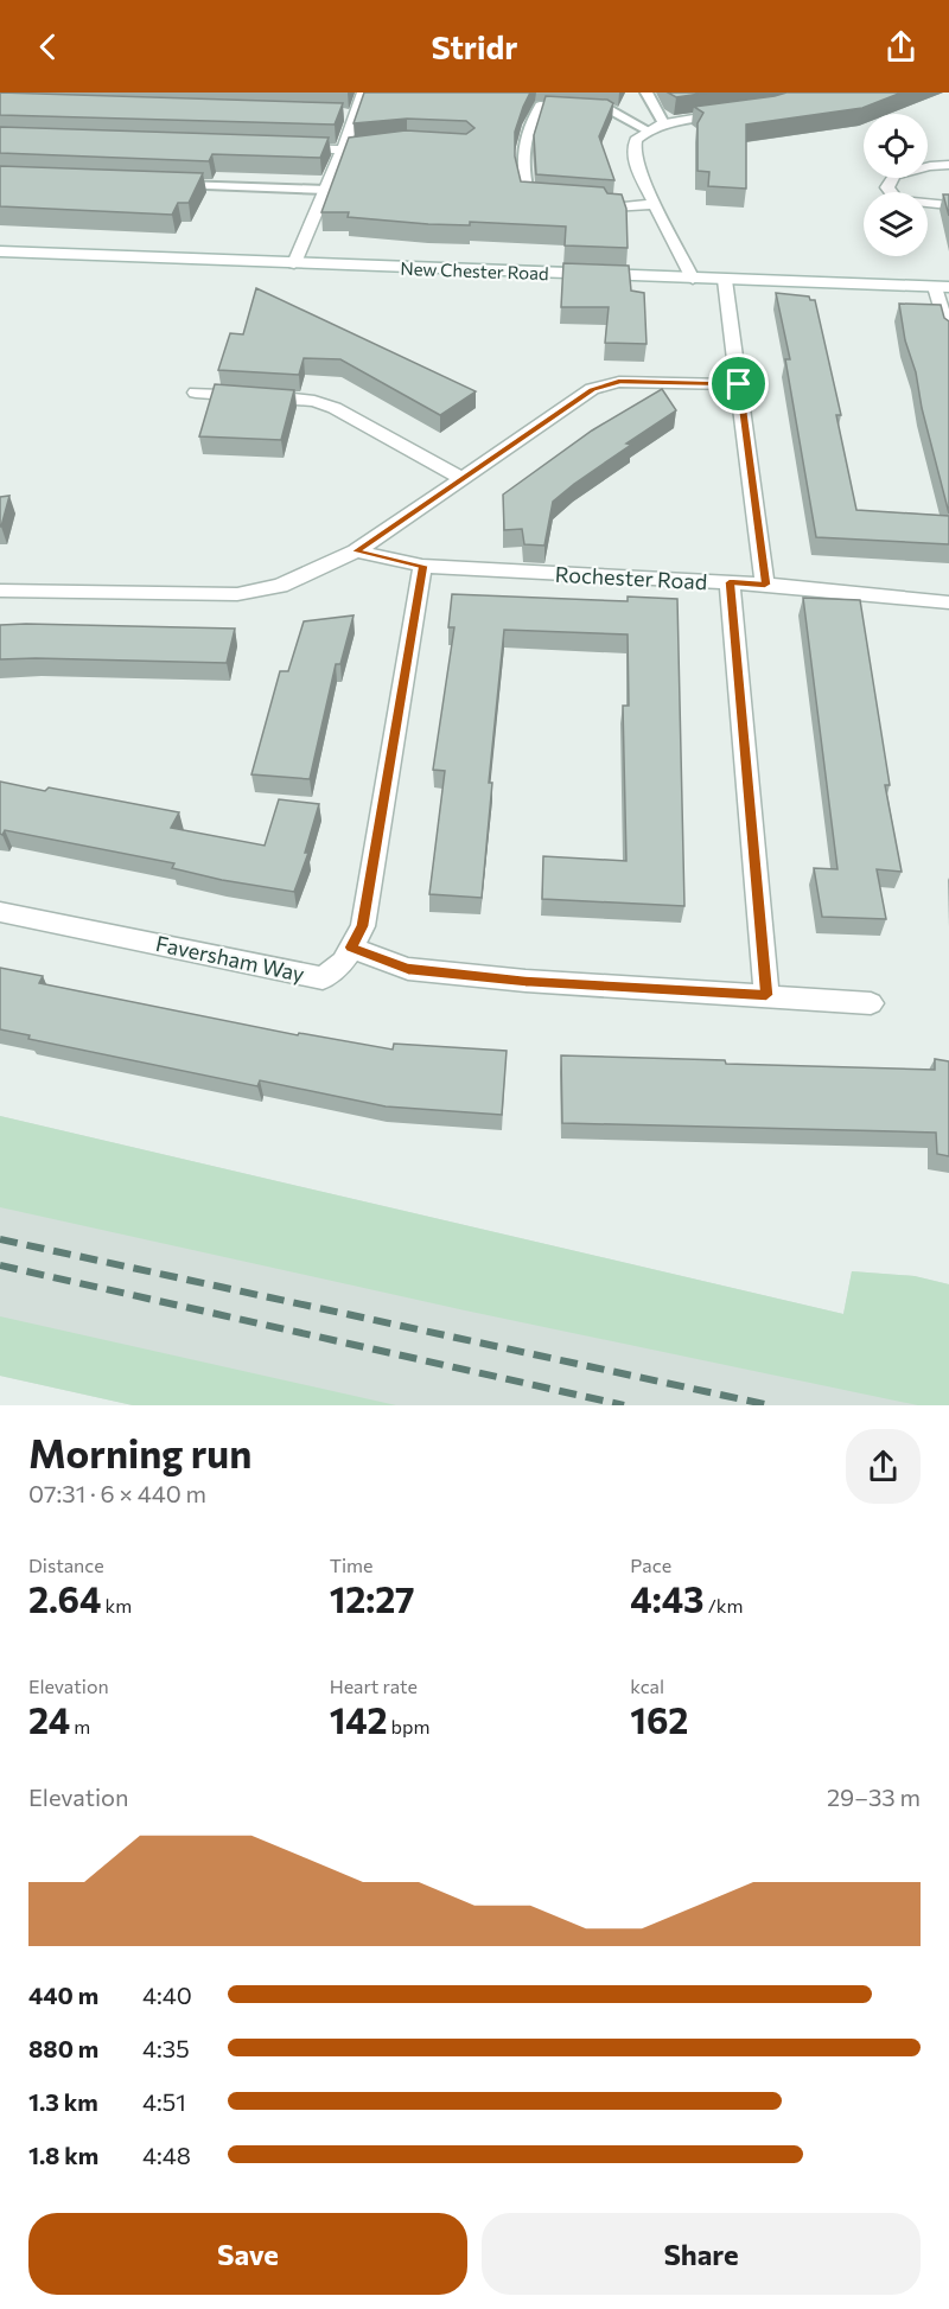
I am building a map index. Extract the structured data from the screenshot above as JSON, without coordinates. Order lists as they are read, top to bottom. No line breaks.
{"streets":{"street":["New Chester Road","Rochester Road","Faversham Way"]},"page":{"header":"Stridr","heading":["Morning run","07:31 · 6 × 440 m"],"stats":[["Distance","2.64 km"],["Time","12:27"],["Pace","4:43 /km"],["Elevation","24 m"],["Heart rate","142 bpm"],["kcal","162"]],"chart":["Elevation","29–33 m"],"list":[{"name":"440 m","note":"4:40"},{"name":"880 m","note":"4:35"},{"name":"1.3 km","note":"4:51"},{"name":"1.8 km","note":"4:48"}],"buttons":["Save","Share"]}}
